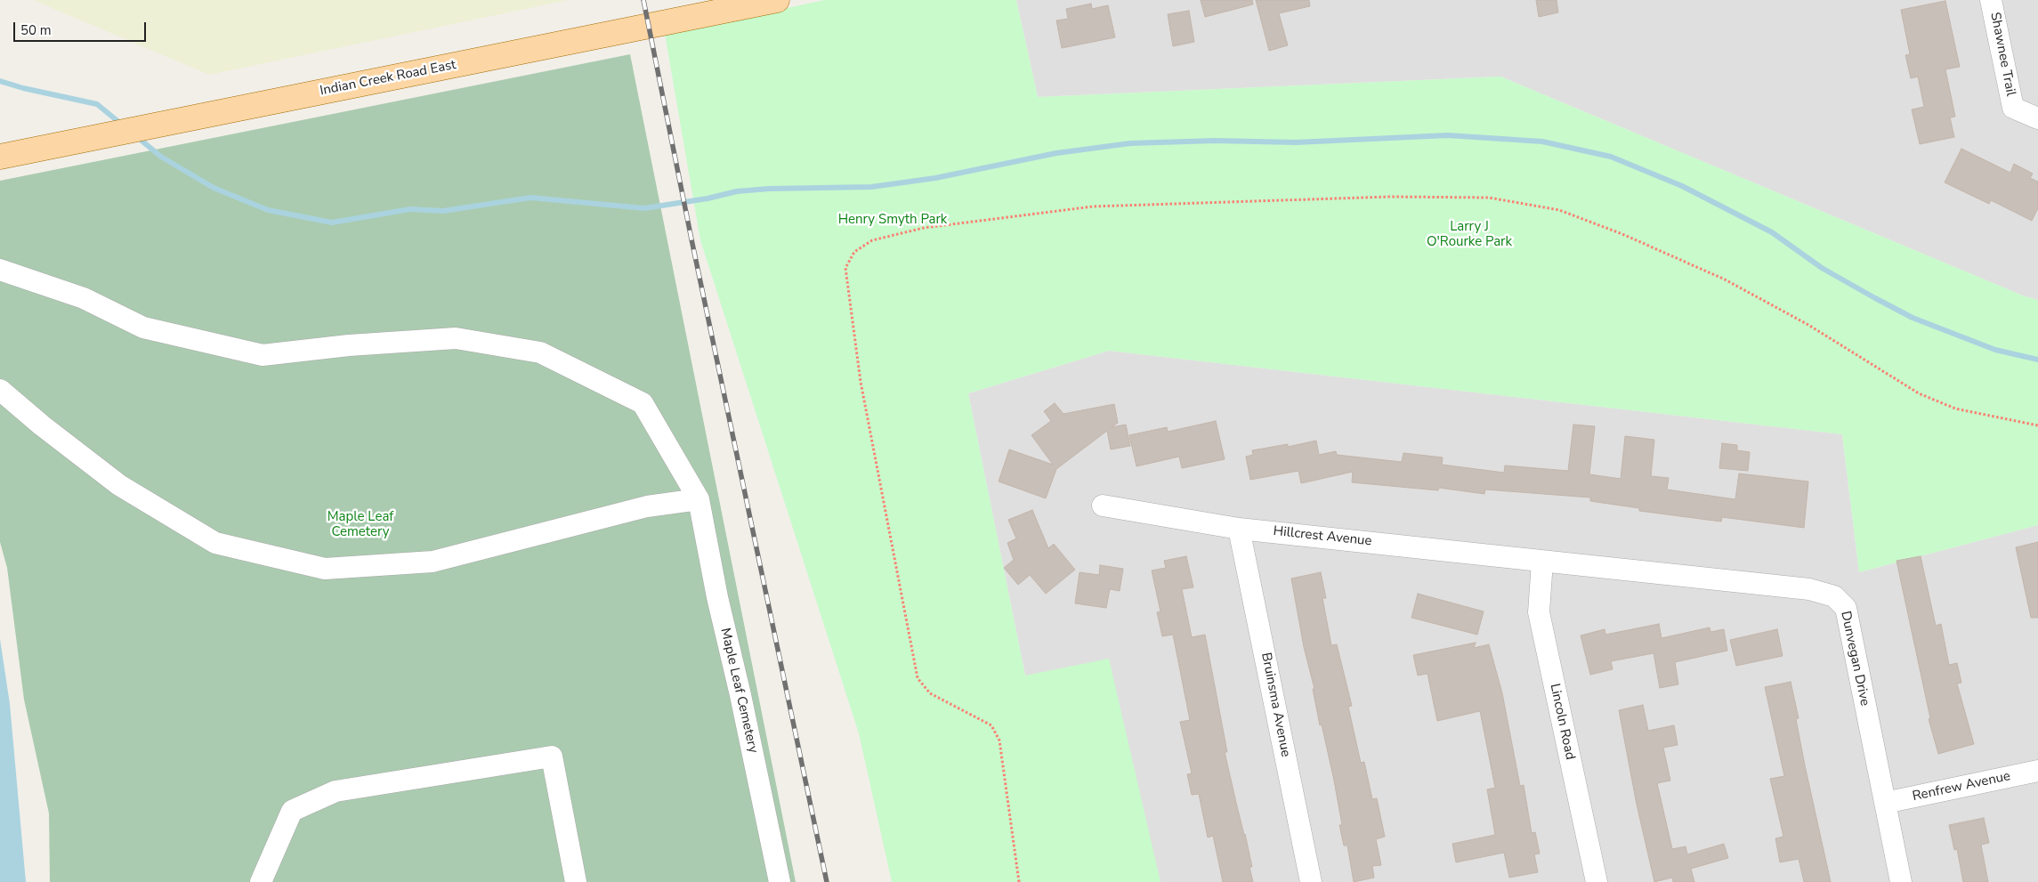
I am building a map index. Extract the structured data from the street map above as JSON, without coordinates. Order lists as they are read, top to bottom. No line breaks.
{"streets":{"main road":["Indian Creek Road East"],"street":["Shawnee Trail","Hillcrest Avenue","Dunvegan Drive","Maple Leaf Cemetery","Bruinsma Avenue","Lincoln Road","Renfrew Avenue"]},"crossings":[["Hillcrest Avenue","Dunvegan Drive"],["Hillcrest Avenue","Bruinsma Avenue"],["Hillcrest Avenue","Lincoln Road"],["Dunvegan Drive","Lincoln Road"],["Dunvegan Drive","Renfrew Avenue"]],"parks":["Henry Smyth Park","Larry J O'Rourke Park","Maple Leaf Cemetery"],"scale_bar":"50 m"}
